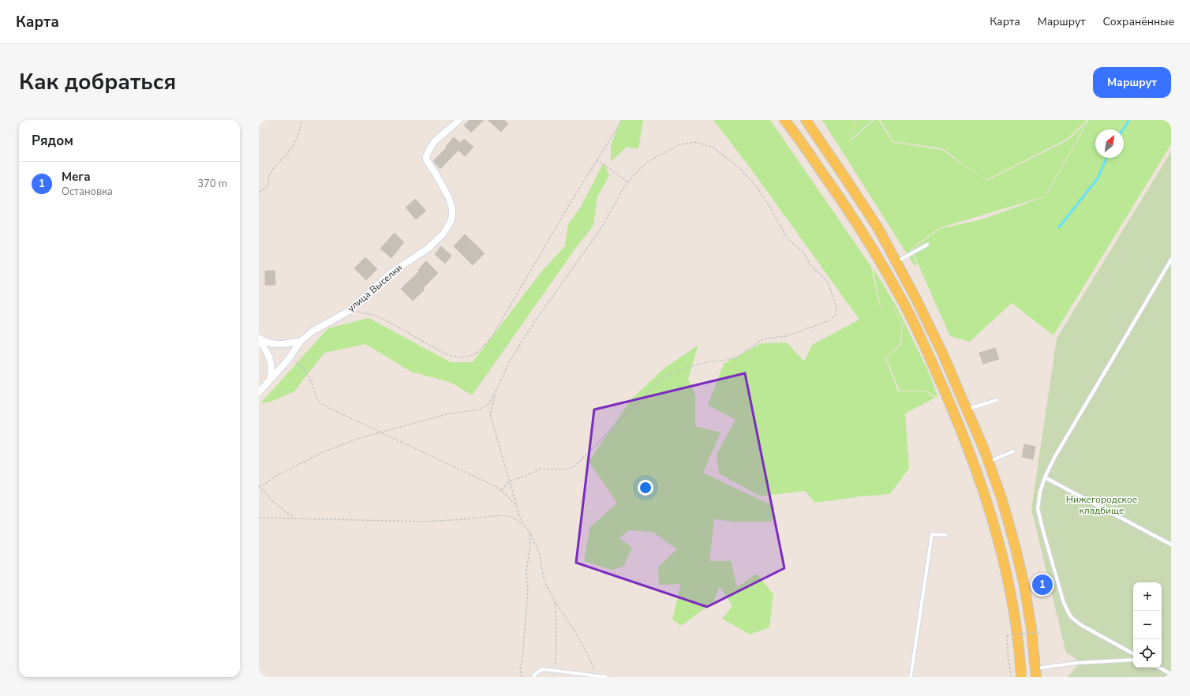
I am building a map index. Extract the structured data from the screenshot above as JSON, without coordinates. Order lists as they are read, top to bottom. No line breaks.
{"streets":{"street":["улица Выселки"]},"parks":["Нижегородское кладбище"],"north":"top right","page":{"header":"Карта","nav":["Карта","Маршрут","Сохранённые"],"title":"Как добраться","buttons":"Маршрут","heading":"Рядом","list":[{"mark":"1","name":"Мега","note":"Остановка","value":"370 m"}],"pins":"1","map_buttons":["+","−"]}}
